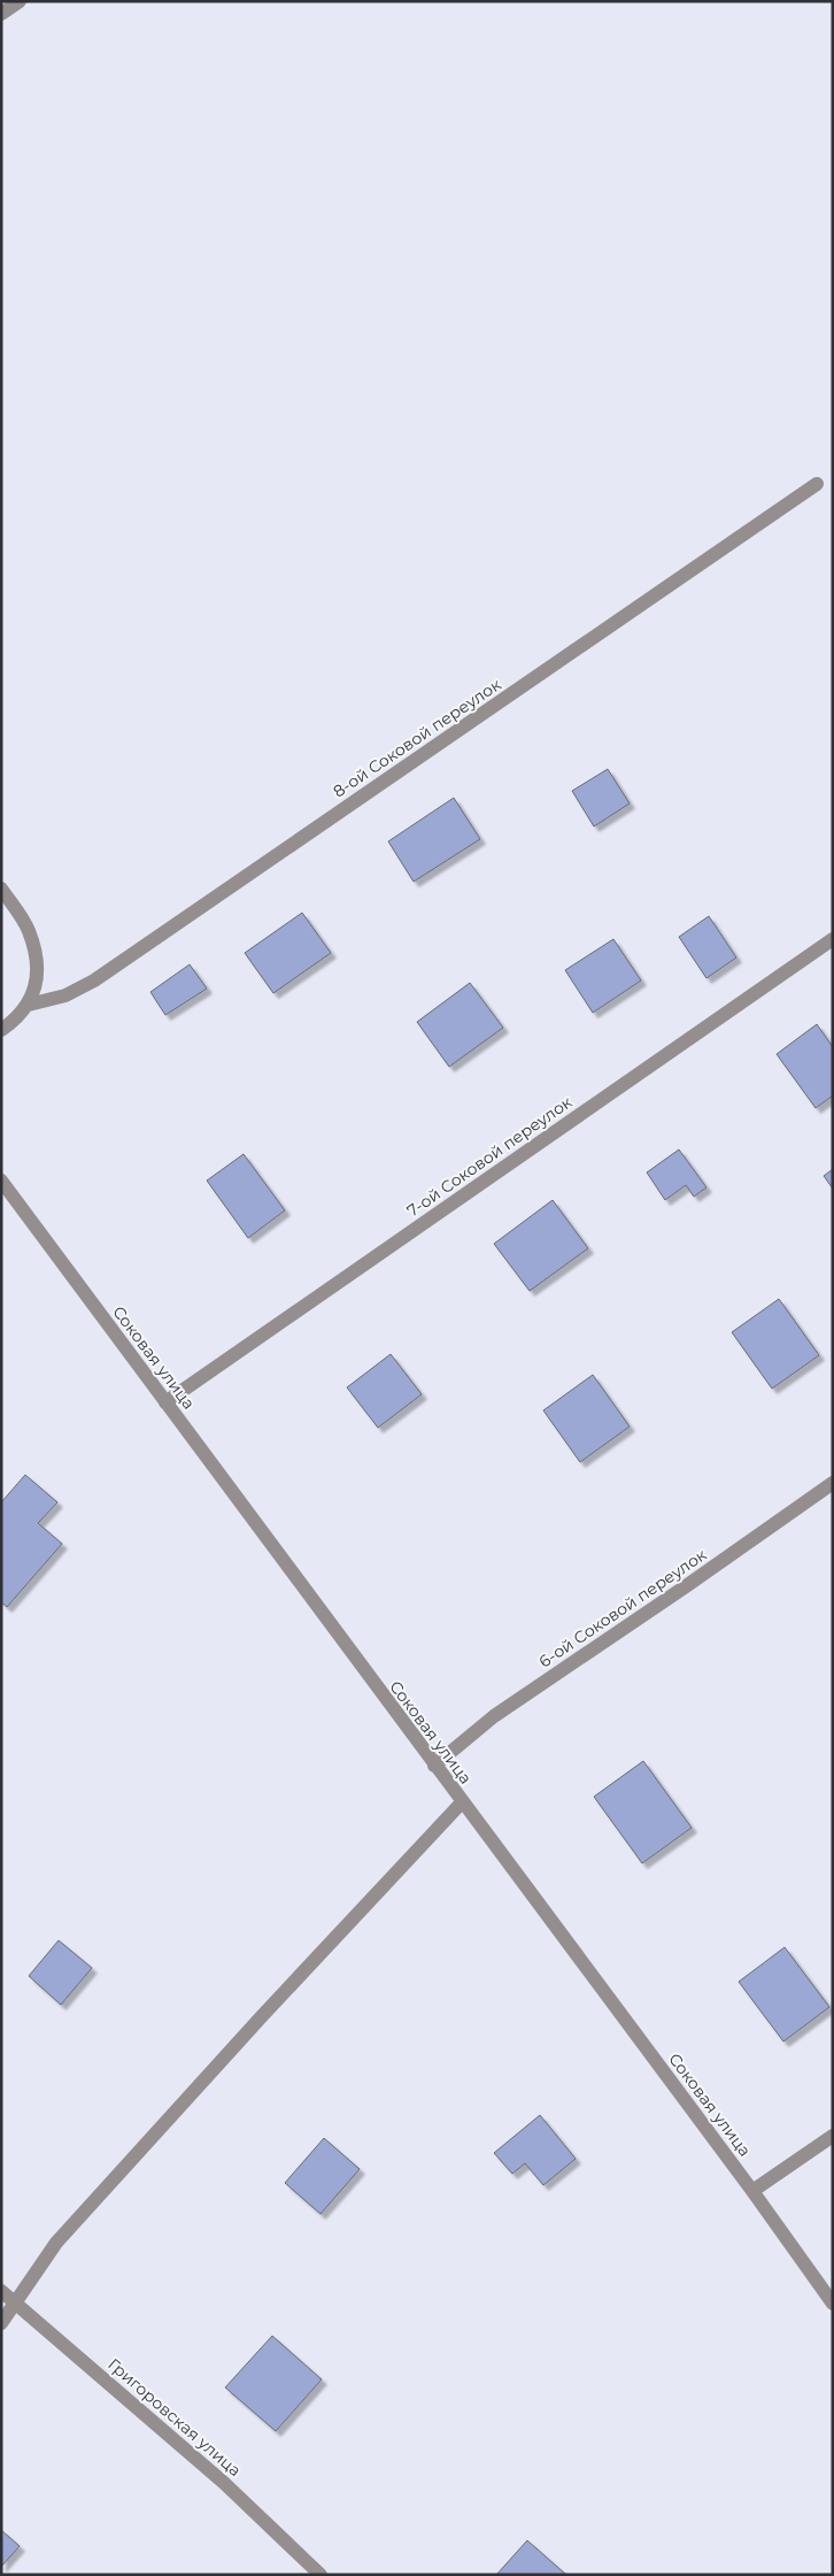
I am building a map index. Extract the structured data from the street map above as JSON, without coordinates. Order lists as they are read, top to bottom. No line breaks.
{"streets":{"street":["8-ой Соковой переулок","7-ой Соковой переулок","Соковая улица","6-ой Соковой переулок","Григоровская улица"]},"crossings":[["7-ой Соковой переулок","Соковая улица"],["Соковая улица","6-ой Соковой переулок"]]}
